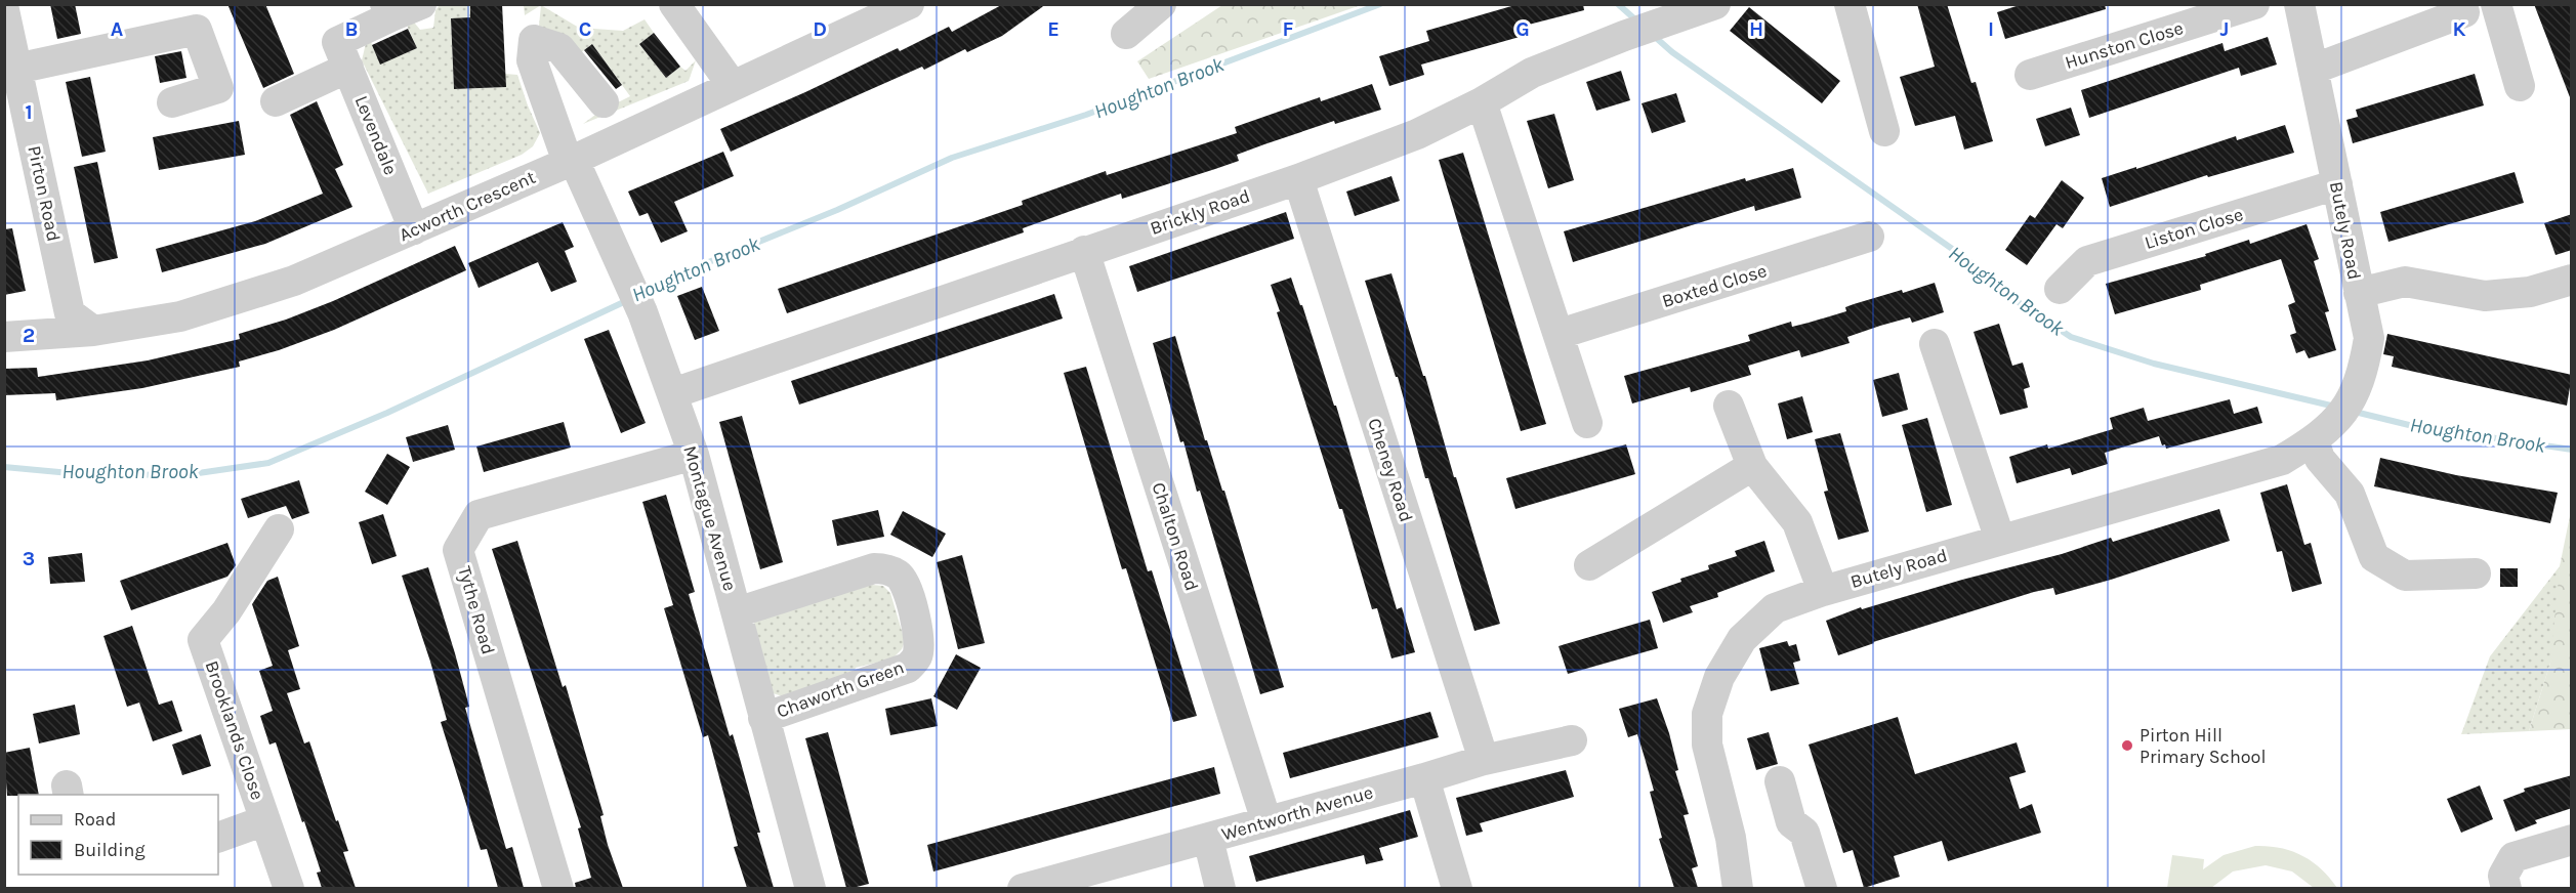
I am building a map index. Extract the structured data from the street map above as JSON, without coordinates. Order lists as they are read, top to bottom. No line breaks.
{"streets":{"street":["Hunston Close","Levendale","Pirton Road","Acworth Crescent","Brickly Road","Liston Close","Butely Road","Boxted Close","Cheney Road","Montague Avenue","Chalton Road","Tythe Road","Chaworth Green","Brooklands Close","Wentworth Avenue"]},"crossings":[["Levendale","Acworth Crescent"],["Pirton Road","Acworth Crescent"],["Acworth Crescent","Montague Avenue"],["Brickly Road","Cheney Road"],["Brickly Road","Montague Avenue"],["Brickly Road","Chalton Road"],["Liston Close","Butely Road"],["Cheney Road","Wentworth Avenue"],["Montague Avenue","Tythe Road"],["Montague Avenue","Chaworth Green"],["Chalton Road","Wentworth Avenue"]],"water":["Houghton Brook"],"places":["Pirton Hill Primary School"],"legend":["Road","Building"],"grid":{"columns":["A","B","C","D","E","F","G","H","I","J","K"],"rows":["1","2","3"]}}
